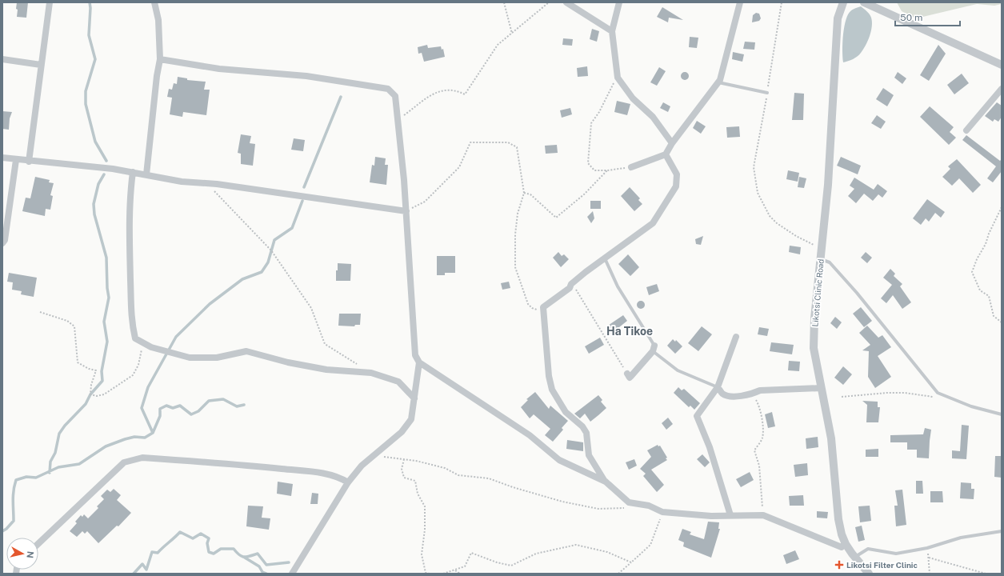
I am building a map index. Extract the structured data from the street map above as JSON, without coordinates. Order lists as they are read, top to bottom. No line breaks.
{"streets":{"street":["Likotsi Clinic Road"]},"districts":["Ha Tikoe"],"places":{"health":["Likotsi Filter Clinic"]},"scale_bar":"50 m","north":"right"}
